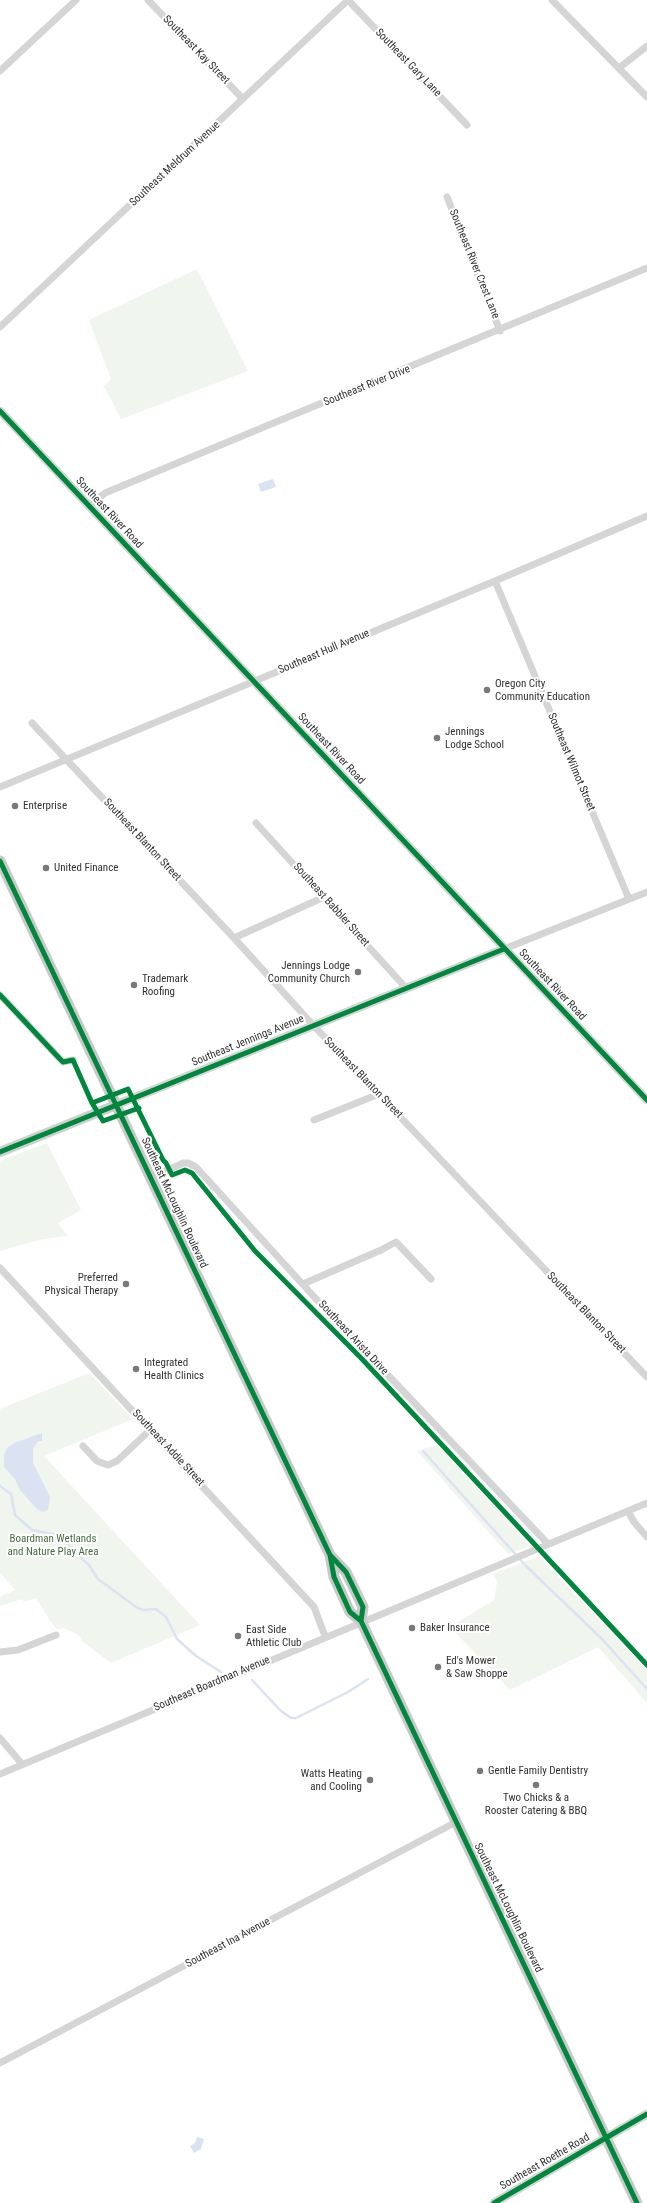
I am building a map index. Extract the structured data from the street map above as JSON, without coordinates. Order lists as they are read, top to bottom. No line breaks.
{"streets":{"main road":["Southeast Jennings Avenue","Southeast McLoughlin Boulevard"],"street":["Southeast Kay Street","Southeast Gary Lane","Southeast Meldrum Avenue","Southeast River Crest Lane","Southeast River Drive","Southeast River Road","Southeast Hull Avenue","Southeast Wilmot Street","Southeast Blanton Street","Southeast Babbler Street","Southeast Arista Drive","Southeast Addie Street","Southeast Boardman Avenue","Southeast Ina Avenue","Southeast Roethe Road"]},"crossings":[["Southeast Kay Street","Southeast Meldrum Avenue"],["Southeast Gary Lane","Southeast Meldrum Avenue"],["Southeast River Crest Lane","Southeast River Drive"],["Southeast River Drive","Southeast River Road"],["Southeast River Road","Southeast Hull Avenue"],["Southeast River Road","Southeast Jennings Avenue"],["Southeast Hull Avenue","Southeast Wilmot Street"],["Southeast Hull Avenue","Southeast Blanton Street"],["Southeast Wilmot Street","Southeast Jennings Avenue"],["Southeast Blanton Street","Southeast Jennings Avenue"],["Southeast Babbler Street","Southeast Jennings Avenue"],["Southeast Jennings Avenue","Southeast McLoughlin Boulevard"],["Southeast McLoughlin Boulevard","Southeast Arista Drive"],["Southeast McLoughlin Boulevard","Southeast Boardman Avenue"],["Southeast McLoughlin Boulevard","Southeast Ina Avenue"],["Southeast McLoughlin Boulevard","Southeast Roethe Road"],["Southeast Arista Drive","Southeast Boardman Avenue"],["Southeast Addie Street","Southeast Boardman Avenue"]],"parks":["Boardman Wetlands and Nature Play Area"],"places":["Oregon City Community Education","Jennings Lodge School","Enterprise","United Finance","Jennings Lodge Community Church","Trademark Roofing","Preferred Physical Therapy","Integrated Health Clinics","Baker Insurance","East Side Athletic Club","Ed's Mower & Saw Shoppe","Gentle Family Dentistry","Watts Heating and Cooling","Two Chicks & a Rooster Catering & BBQ"]}
